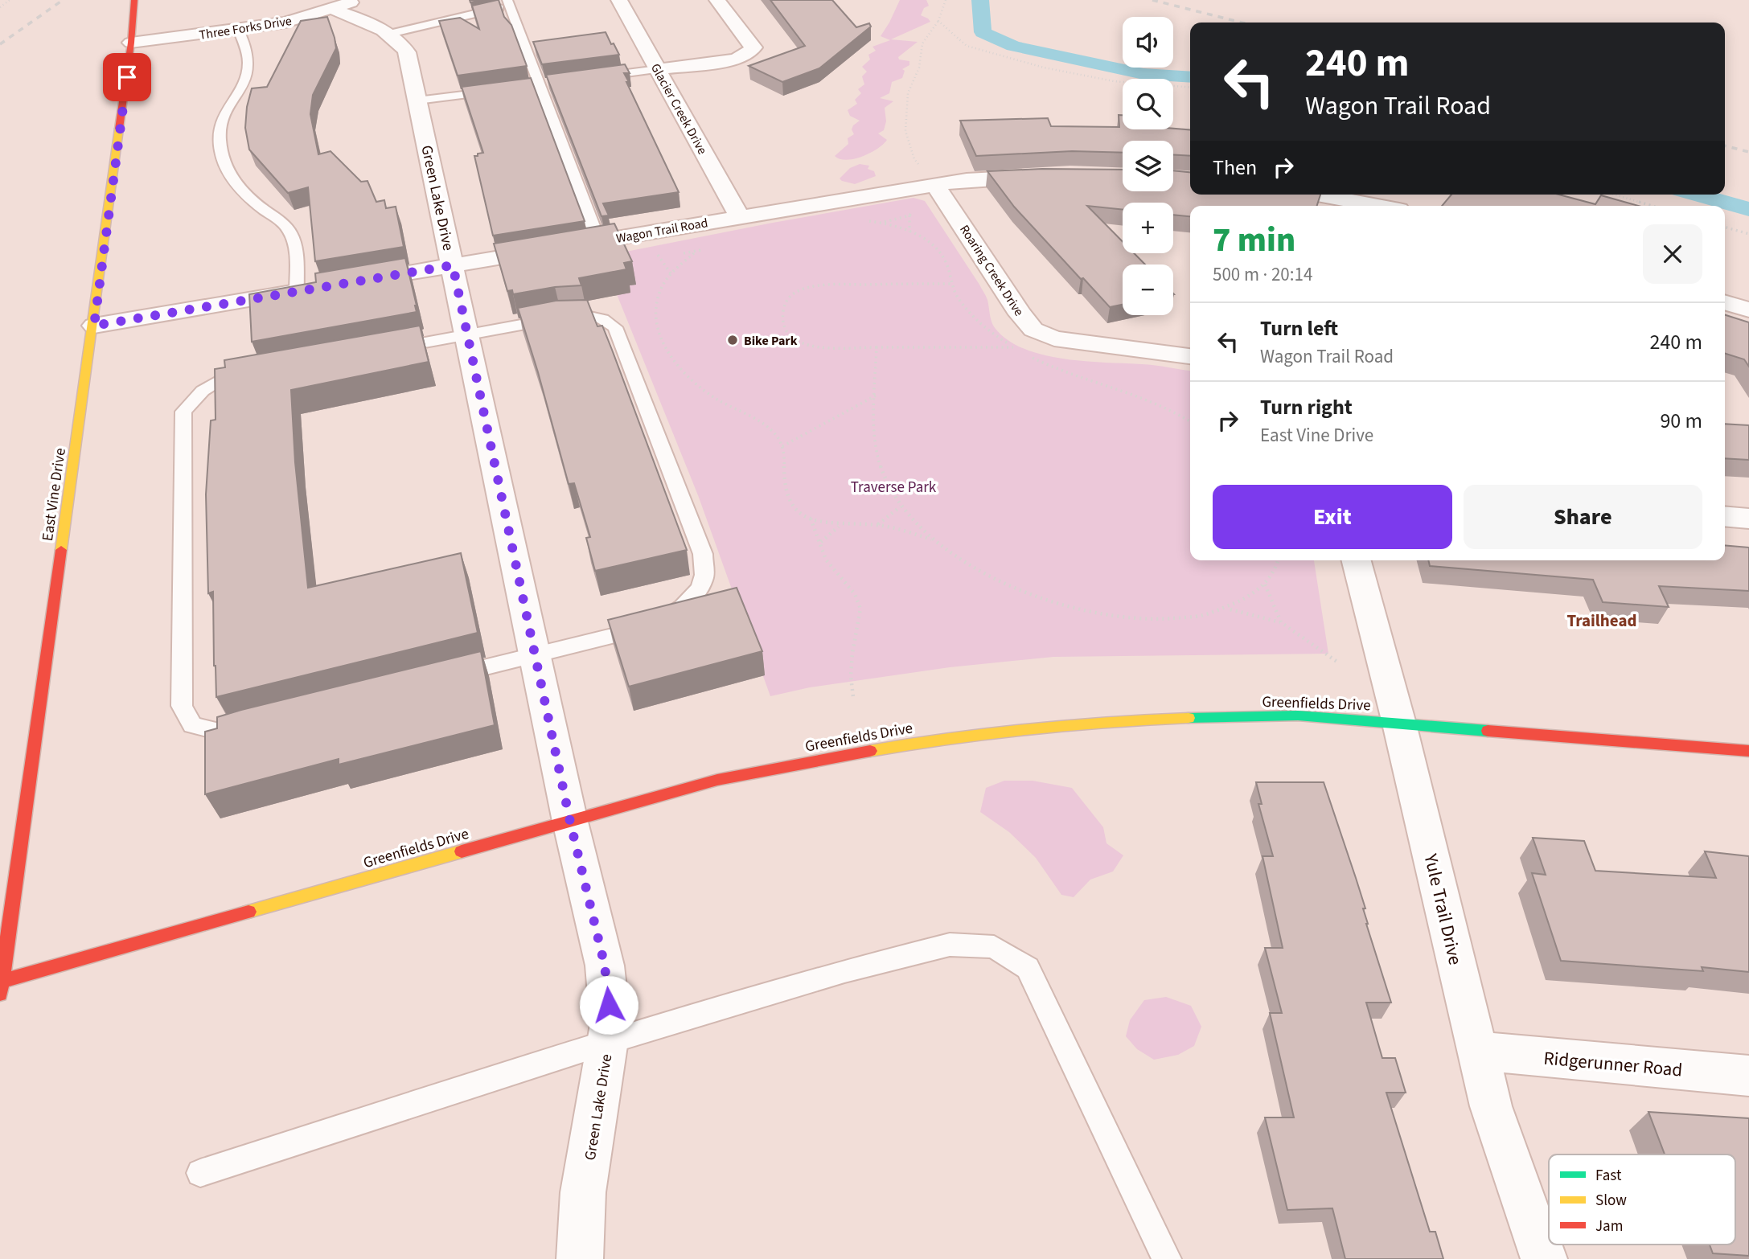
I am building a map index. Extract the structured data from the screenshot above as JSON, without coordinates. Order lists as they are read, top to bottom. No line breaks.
{"streets":{"street":["Three Forks Drive","Glacier Creek Drive","Green Lake Drive","Wagon Trail Road","Roaring Creek Drive","East Vine Drive","Greenfields Drive","Yule Trail Drive","Ridgerunner Road"]},"crossings":[["Three Forks Drive","Green Lake Drive"],["Three Forks Drive","East Vine Drive"],["Glacier Creek Drive","Wagon Trail Road"],["Green Lake Drive","Wagon Trail Road"],["Green Lake Drive","Greenfields Drive"],["Wagon Trail Road","Roaring Creek Drive"],["East Vine Drive","Greenfields Drive"],["Greenfields Drive","Yule Trail Drive"],["Yule Trail Drive","Ridgerunner Road"]],"districts":["Trailhead"],"parks":["Traverse Park"],"places":["Bike Park"],"legend":["Fast","Slow","Jam"],"page":{"map_buttons":["+","−"],"turn":["240 m","Wagon Trail Road"],"then":"Then","heading":["7 min","500 m · 20:14"],"list":[{"name":"Turn left","note":"Wagon Trail Road","value":"240 m"},{"name":"Turn right","note":"East Vine Drive","value":"90 m"}],"buttons":["Exit","Share"]}}
